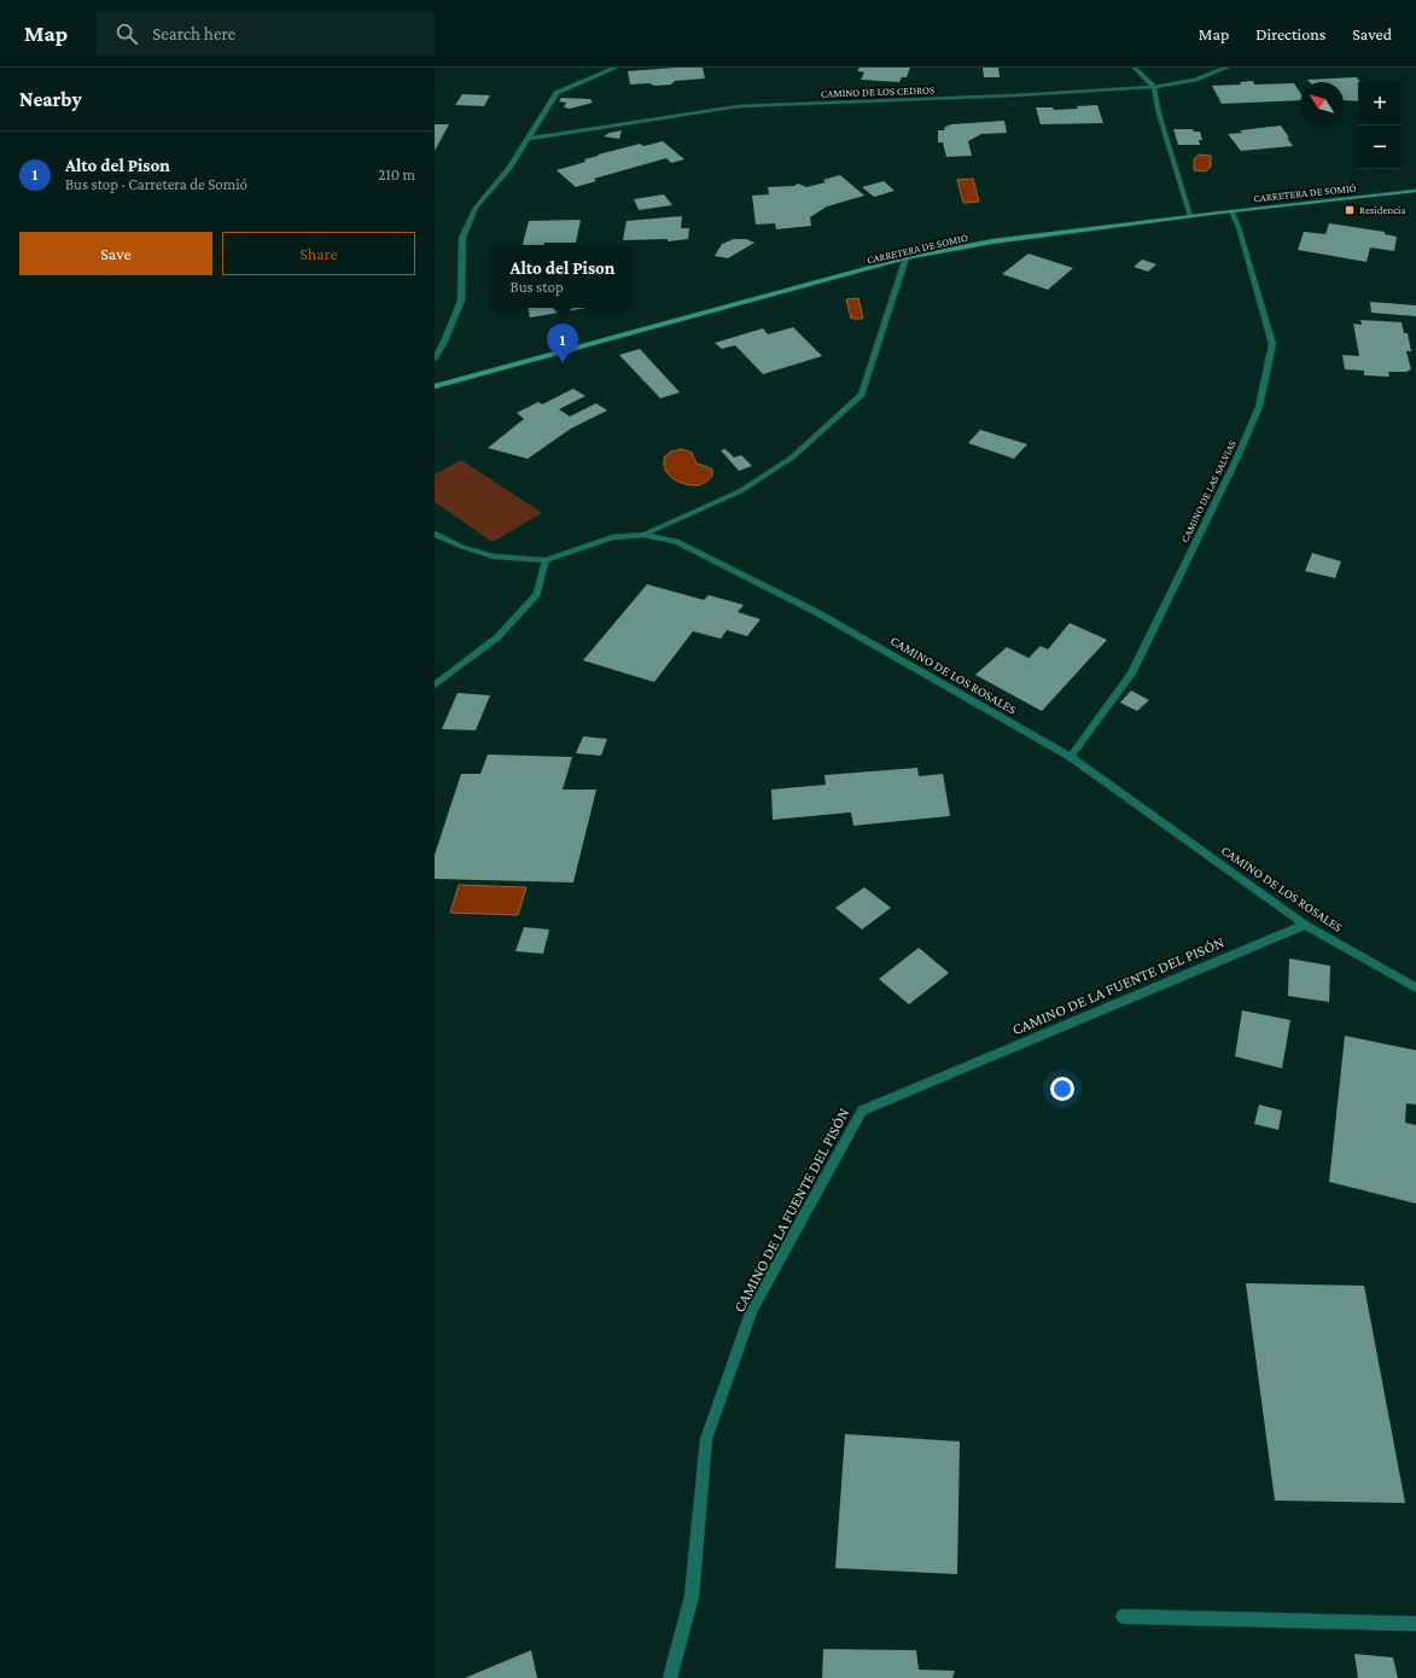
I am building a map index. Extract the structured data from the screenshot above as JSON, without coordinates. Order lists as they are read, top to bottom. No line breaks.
{"streets":{"street":["CAMINO DE LOS CEDROS","CARRETERA DE SOMIÓ","CAMINO DE LAS SALVIAS","CAMINO DE LOS ROSALES","CAMINO DE LA FUENTE DEL PISÓN"]},"crossings":[["CARRETERA DE SOMIÓ","CAMINO DE LAS SALVIAS"],["CAMINO DE LAS SALVIAS","CAMINO DE LOS ROSALES"],["CAMINO DE LOS ROSALES","CAMINO DE LA FUENTE DEL PISÓN"]],"places":{"transit":["Residencia"]},"north":"top left","page":{"header":"Map","search":"Search here","nav":["Map","Directions","Saved"],"heading":"Nearby","map_buttons":["+","−"],"list":[{"mark":"1","name":"Alto del Pison","note":"Bus stop · Carretera de Somió","value":"210 m"}],"buttons":["Save","Share"],"popup":["Alto del Pison","Bus stop"],"pins":"1"}}
